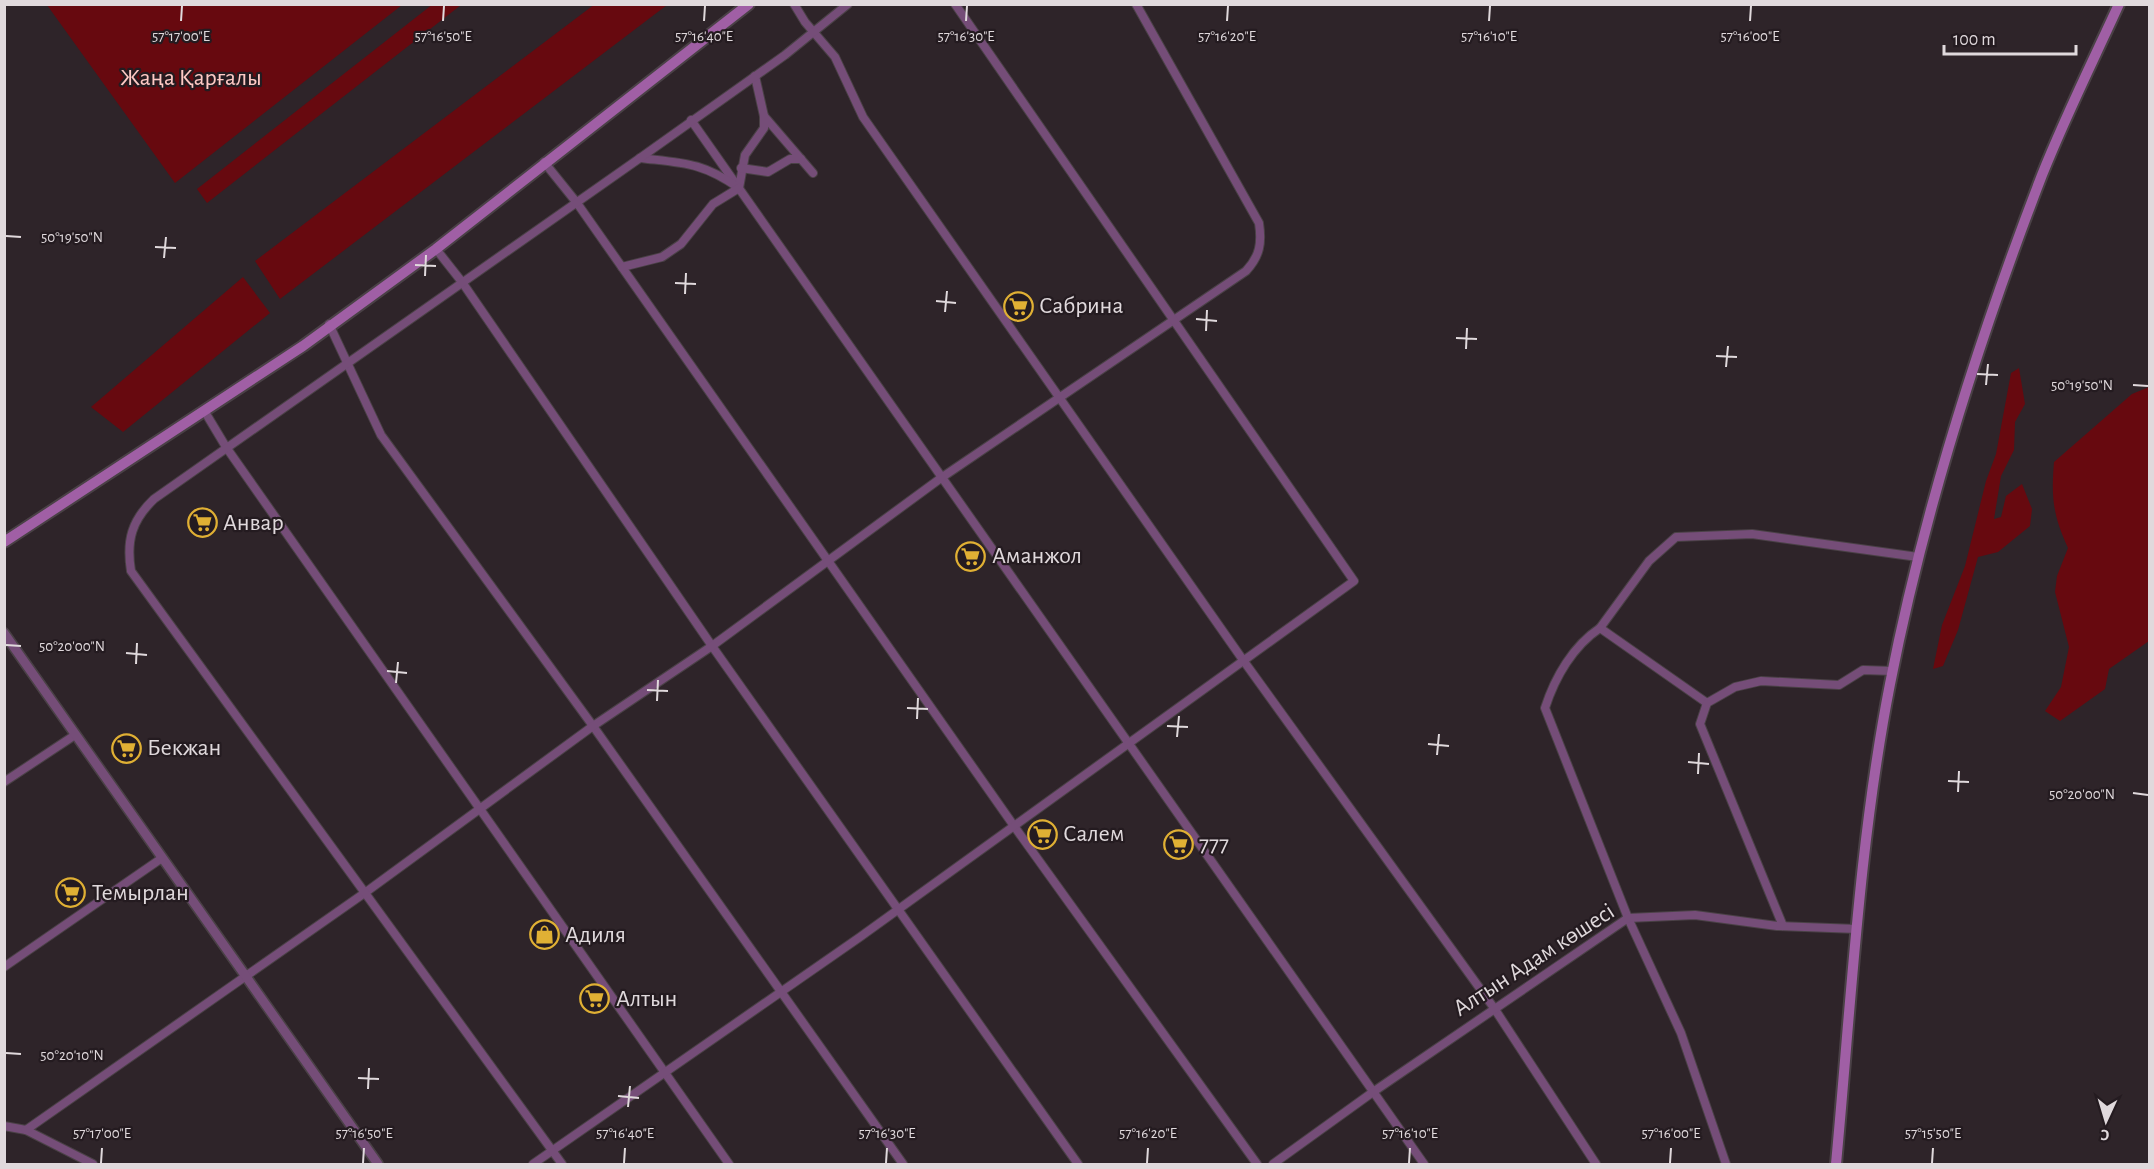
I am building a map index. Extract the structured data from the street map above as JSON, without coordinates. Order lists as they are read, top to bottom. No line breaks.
{"streets":{"street":["Алтын Адам көшесі"]},"parks":["Жаңа Қарғалы"],"places":{"supermarket":["Сабрина","Анвар","Аманжол","Бекжан","Салем","777","Темырлан","Алтын"],"shop":["Адиля"]},"scale_bar":"100 m","north":"bottom","coordinates":["57°17'00\"E","57°16'50\"E","57°16'40\"E","57°16'30\"E","57°16'20\"E","57°16'10\"E","57°16'00\"E","50°19'50\"N","50°20'00\"N","50°20'10\"N","57°15'50\"E"]}
